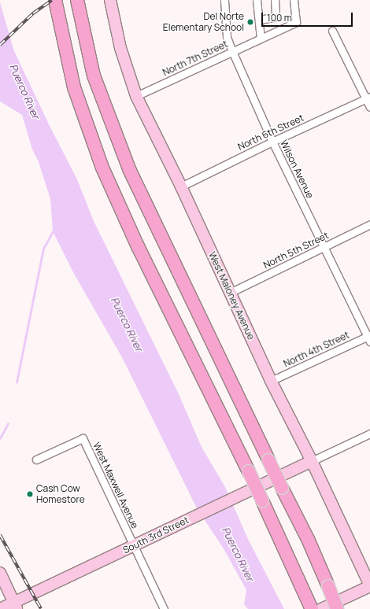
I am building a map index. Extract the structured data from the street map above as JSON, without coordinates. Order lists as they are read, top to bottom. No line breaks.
{"streets":{"main road":["West Maloney Avenue","South 3rd Street"],"street":["North 7th Street","North 6th Street","Wilson Avenue","North 5th Street","North 4th Street","West Maxwell Avenue"]},"crossings":[["North 7th Street","Wilson Avenue"],["North 7th Street","West Maloney Avenue"],["North 6th Street","Wilson Avenue"],["North 6th Street","West Maloney Avenue"],["Wilson Avenue","North 5th Street"],["Wilson Avenue","North 4th Street"],["North 5th Street","West Maloney Avenue"],["West Maloney Avenue","North 4th Street"],["West Maloney Avenue","South 3rd Street"],["West Maxwell Avenue","South 3rd Street"]],"water":["Puerco River"],"places":["Del Norte Elementary School","Cash Cow Homestore"],"scale_bar":"100 m"}
